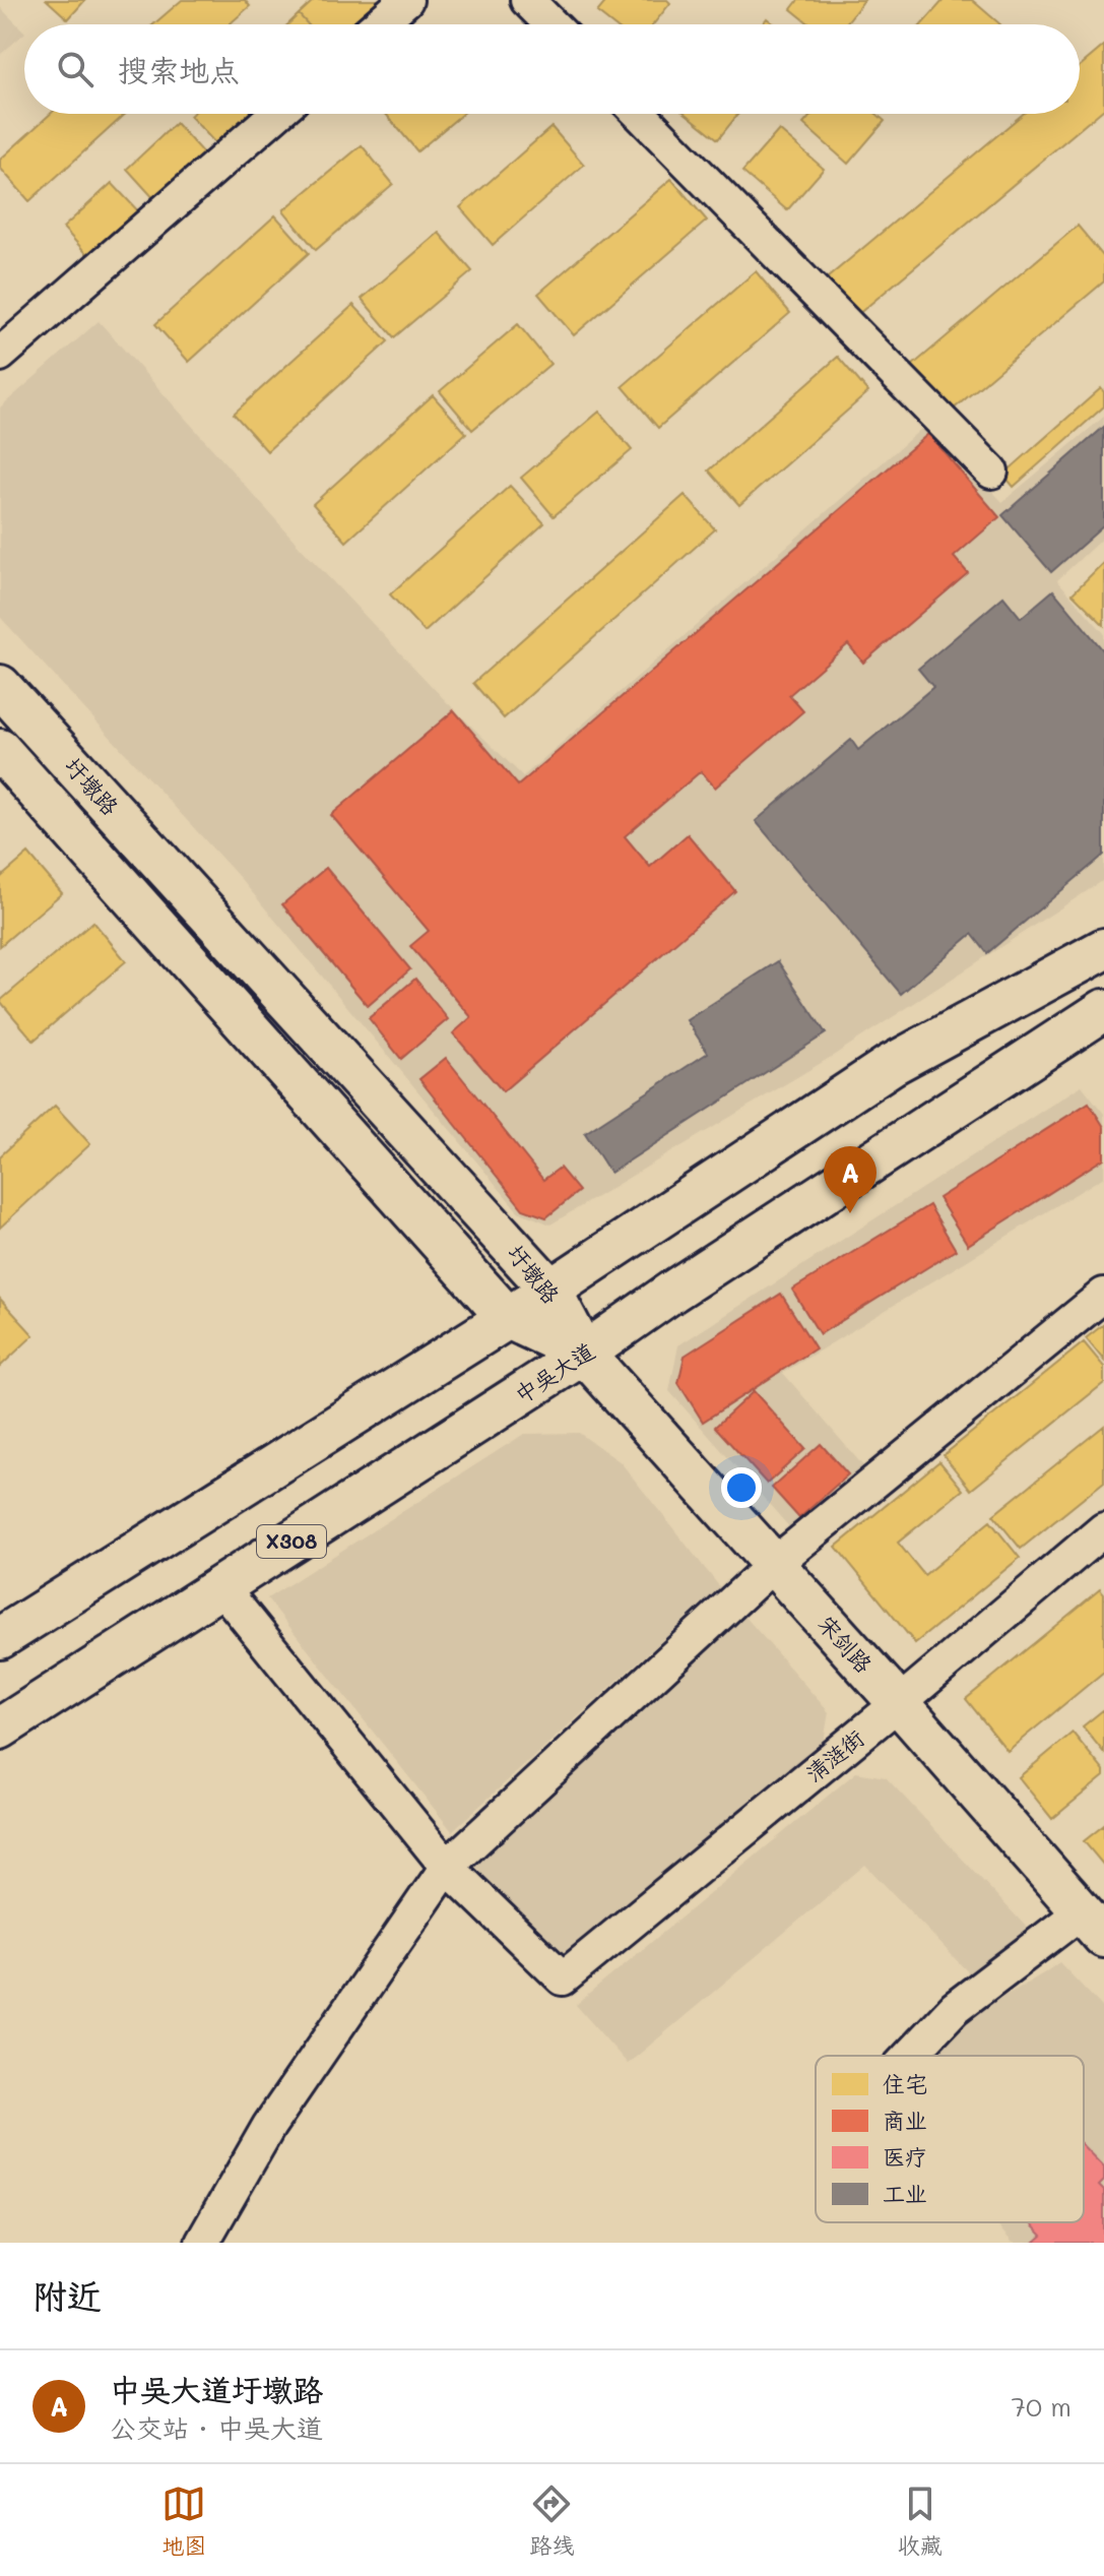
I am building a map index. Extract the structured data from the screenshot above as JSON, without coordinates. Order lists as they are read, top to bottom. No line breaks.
{"streets":{"main road":["圩墩路","中吴大道","X308","宋剑路"],"street":["清涟街"]},"crossings":[["圩墩路","中吴大道"],["圩墩路","宋剑路"],["中吴大道","宋剑路"],["宋剑路","清涟街"]],"legend":["住宅","商业","医疗","工业"],"page":{"search":"搜索地点","pins":"A","heading":"附近","list":[{"mark":"A","name":"中吴大道圩墩路","note":"公交站 · 中吴大道","value":"70 m"}],"nav":["地图","路线","收藏"]}}
